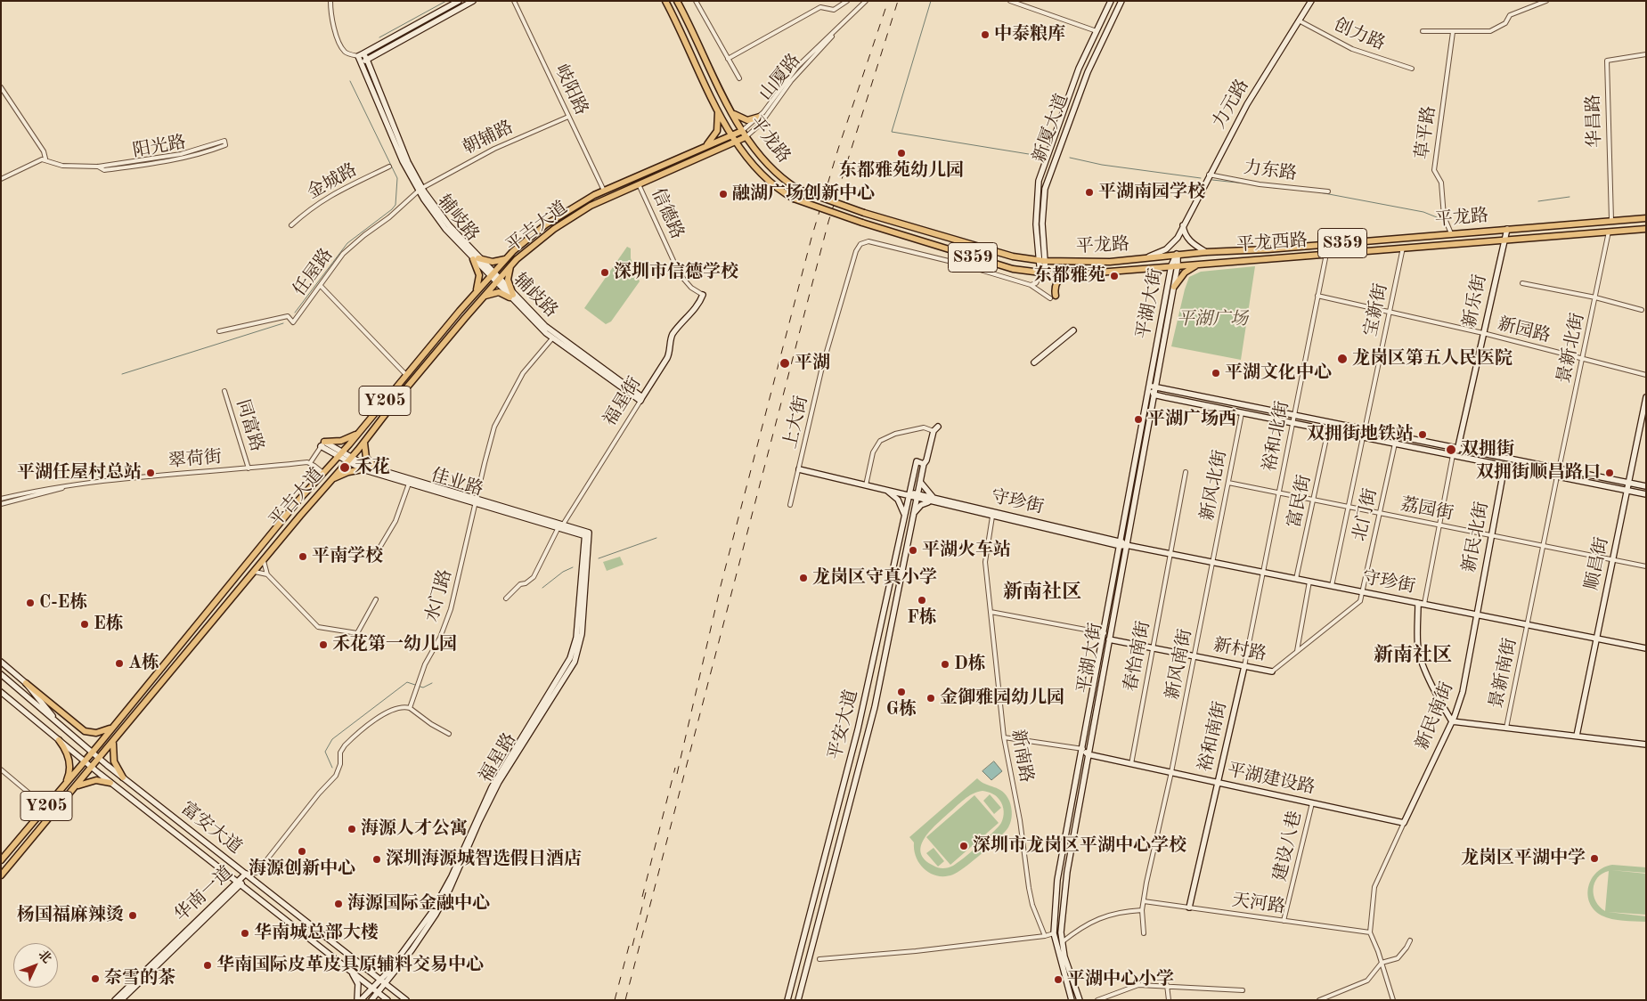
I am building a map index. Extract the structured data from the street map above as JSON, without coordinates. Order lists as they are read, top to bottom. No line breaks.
{"streets":{"main road":["平龙路","平吉大道","平龙西路","S359","Y205"],"street":["创力路","山厦路","岐阳路","力元路","华昌路","新厦大道","草平路","朝辅路","阳光路","力东路","金城路","信德路","任屋路","辅歧路","新乐街","平湖大街","宝新街","新园路","景新北街","福星街","上大街","同富路","裕和北街","翠荷街","佳业路","新风北街","富民街","守珍街","荔园街","北门街","新民北街","顺昌街","水门路","新村路","春怡南街","新风南街","景新南街","新民南街","平安大道","裕和南街","新南路","福星路","平湖建设路","富安大道","建设八巷","华南一道","天河路"]},"crossings":[["创力路","力元路"],["山厦路","平龙路"],["山厦路","平吉大道"],["岐阳路","朝辅路"],["岐阳路","平吉大道"],["力元路","平龙路"],["力元路","力东路"],["华昌路","平龙路"],["新厦大道","平龙路"],["草平路","平龙路"],["朝辅路","任屋路"],["朝辅路","辅歧路"],["平龙路","平吉大道"],["平龙路","平龙西路"],["平龙路","新乐街"],["平龙路","平湖大街"],["信德路","平吉大道"],["信德路","福星街"],["平吉大道","辅歧路"],["平吉大道","佳业路"],["平吉大道","富安大道"],["平龙西路","新乐街"],["平龙西路","平湖大街"],["平龙西路","宝新街"],["平龙西路","景新北街"],["平龙西路","裕和北街"],["任屋路","辅歧路"],["辅歧路","福星街"],["新乐街","新园路"],["平湖大街","守珍街"],["平湖大街","新村路"],["平湖大街","平湖建设路"],["宝新街","新园路"],["新园路","景新北街"],["新园路","裕和北街"],["福星街","佳业路"],["上大街","守珍街"],["同富路","翠荷街"],["裕和北街","守珍街"],["裕和北街","荔园街"],["裕和北街","裕和南街"],["佳业路","水门路"],["佳业路","福星路"],["新风北街","守珍街"],["新风北街","荔园街"],["新风北街","新风南街"],["富民街","守珍街"],["富民街","荔园街"],["守珍街","北门街"],["守珍街","新民北街"],["守珍街","顺昌街"],["守珍街","新村路"],["守珍街","春怡南街"],["守珍街","新风南街"],["守珍街","景新南街"],["守珍街","新民南街"],["守珍街","平安大道"],["守珍街","裕和南街"],["守珍街","新南路"],["荔园街","北门街"],["荔园街","新民北街"],["荔园街","顺昌街"],["北门街","新村路"],["新民北街","新民南街"],["新村路","春怡南街"],["新村路","新风南街"],["新村路","裕和南街"],["春怡南街","平湖建设路"],["新风南街","平湖建设路"],["新风南街","天河路"],["新民南街","平湖建设路"],["裕和南街","平湖建设路"],["裕和南街","天河路"],["福星路","富安大道"],["平湖建设路","建设八巷"],["富安大道","华南一道"],["建设八巷","天河路"]],"districts":["新南社区","新南社区"],"parks":["平湖广场"],"places":["中泰粮库","东都雅苑幼儿园","平湖南园学校","融湖广场创新中心","深圳市信德学校","东都雅苑","龙岗区第五人民医院","平湖","平湖文化中心","平湖广场西","双拥街地铁站","双拥街","禾花","平湖任屋村总站","双拥街顺昌路口","平湖火车站","平南学校","龙岗区守真小学","F栋","C-E栋","E栋","禾花第一幼儿园","A栋","D栋","G栋","金御雅园幼儿园","海源人才公寓","深圳市龙岗区平湖中心学校","海源创新中心","龙岗区平湖中学","深圳海源城智选假日酒店","海源国际金融中心","杨国福麻辣烫","华南城总部大楼","华南国际皮革皮具原辅料交易中心","奈雪的茶","平湖中心小学"],"north":"top right"}
